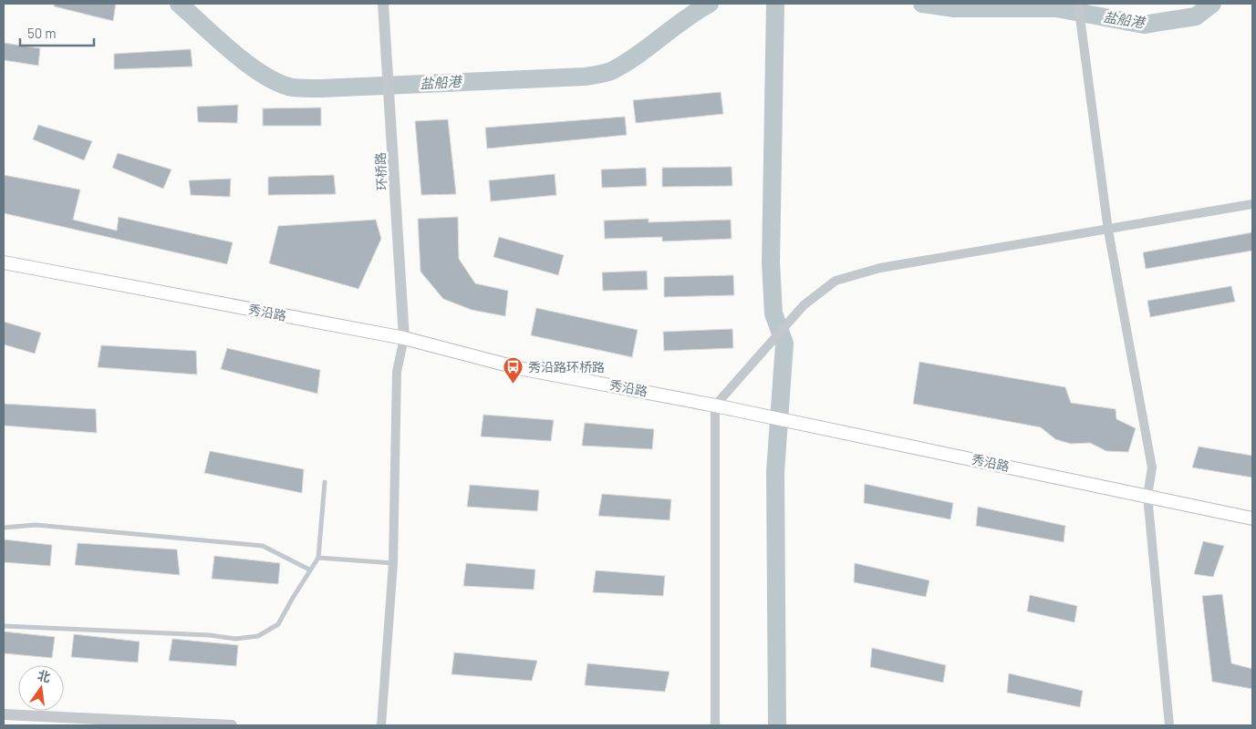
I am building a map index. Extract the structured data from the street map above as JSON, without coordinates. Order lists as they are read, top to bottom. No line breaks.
{"streets":{"main road":["秀沿路"],"street":["环桥路"]},"crossings":[["环桥路","秀沿路"]],"water":["盐船港"],"places":{"bus stop":["秀沿路环桥路"]},"scale_bar":"50 m","north":"top"}
